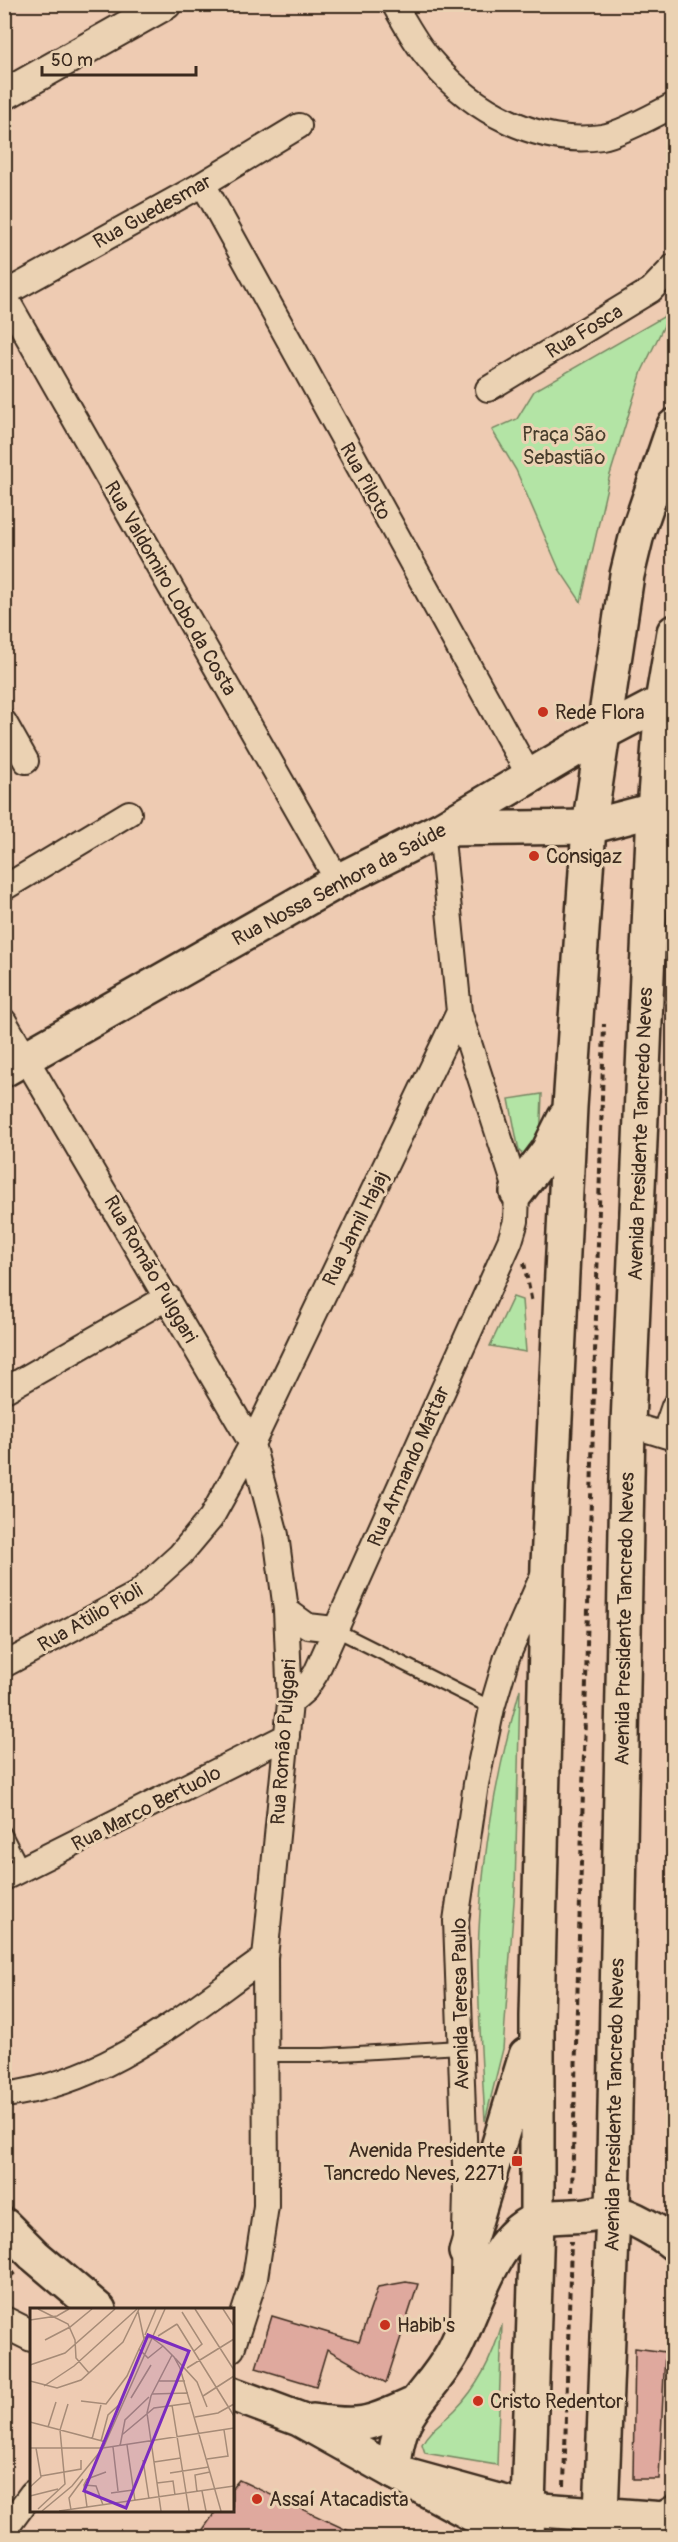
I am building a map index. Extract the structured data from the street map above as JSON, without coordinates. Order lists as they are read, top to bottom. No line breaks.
{"streets":{"main road":["Rua Nossa Senhora da Saúde","Avenida Presidente Tancredo Neves","Avenida Teresa Paulo"],"street":["Rua Guedesmar","Rua Fosca","Rua Piloto","Rua Valdomiro Lobo da Costa","Rua Jamil Hajaj","Rua Romão Pulggari","Rua Armando Mattar","Rua Atilio Pioli","Rua Marco Bertuolo"]},"crossings":[["Rua Guedesmar","Rua Piloto"],["Rua Guedesmar","Rua Valdomiro Lobo da Costa"],["Rua Piloto","Rua Nossa Senhora da Saúde"],["Rua Valdomiro Lobo da Costa","Rua Nossa Senhora da Saúde"],["Rua Nossa Senhora da Saúde","Avenida Presidente Tancredo Neves"],["Rua Nossa Senhora da Saúde","Rua Romão Pulggari"],["Rua Jamil Hajaj","Rua Romão Pulggari"],["Rua Jamil Hajaj","Rua Atilio Pioli"],["Rua Romão Pulggari","Rua Armando Mattar"],["Rua Romão Pulggari","Rua Atilio Pioli"],["Rua Romão Pulggari","Rua Marco Bertuolo"]],"parks":["Praça São Sebastião"],"places":{"other":["Rede Flora","Consigaz","Habib's","Cristo Redentor","Assaí Atacadista"],"transit":["Avenida Presidente Tancredo Neves, 2271"]},"scale_bar":"50 m"}
